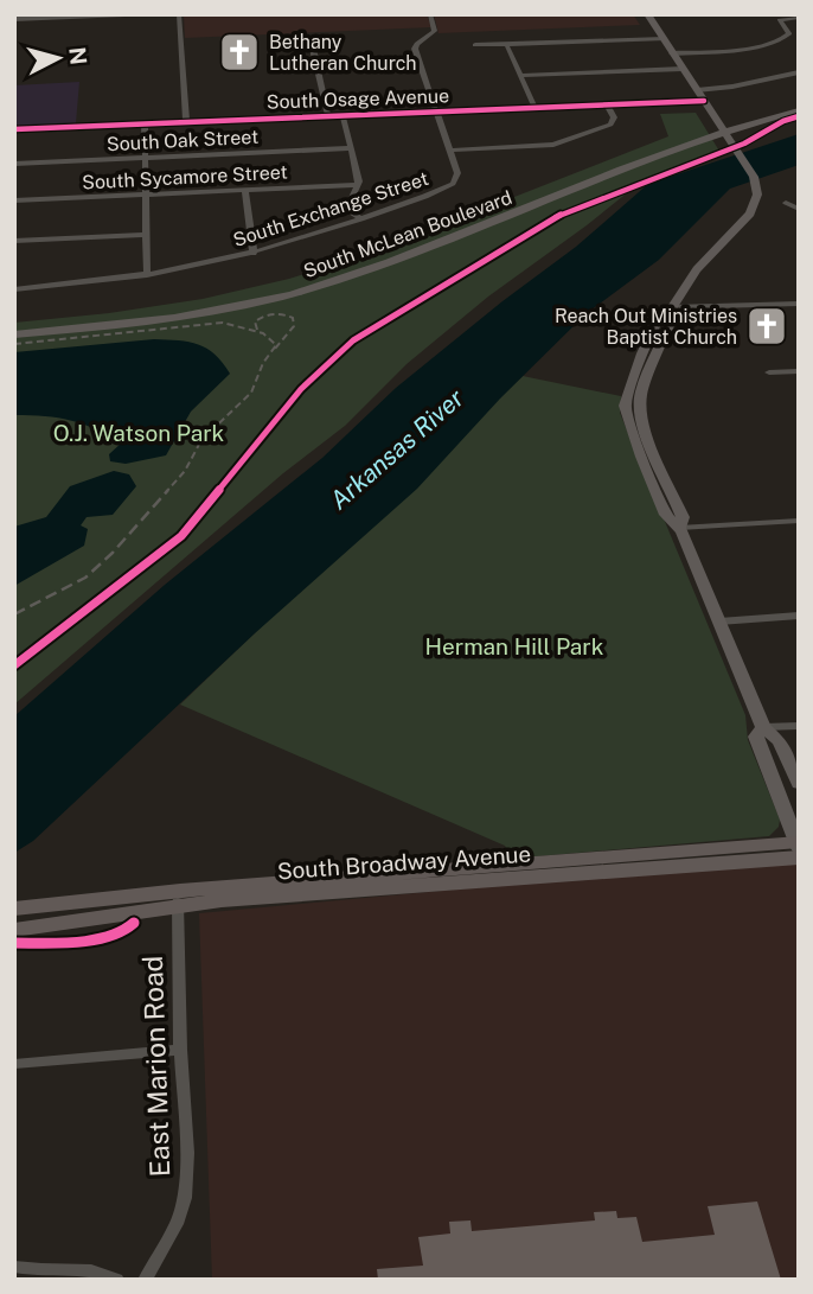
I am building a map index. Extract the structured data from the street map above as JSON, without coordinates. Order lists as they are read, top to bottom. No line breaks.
{"streets":{"main road":["South McLean Boulevard","South Broadway Avenue"],"street":["South Osage Avenue","South Oak Street","South Sycamore Street","South Exchange Street","East Marion Road"]},"crossings":[["South Broadway Avenue","East Marion Road"]],"water":["Arkansas River"],"parks":["O.J. Watson Park","Herman Hill Park"],"places":{"church":["Bethany Lutheran Church","Reach Out Ministries Baptist Church"]},"north":"right"}
